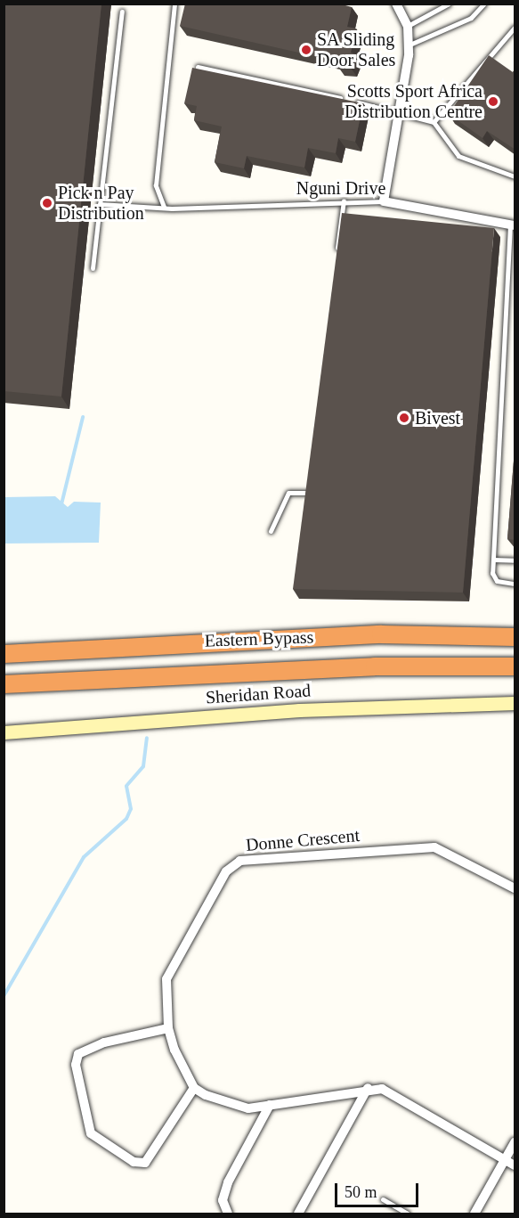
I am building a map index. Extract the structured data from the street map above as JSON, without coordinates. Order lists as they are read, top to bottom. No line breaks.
{"streets":{"highway":["Eastern Bypass"],"street":["Nguni Drive","Sheridan Road","Donne Crescent"]},"places":["SA Sliding Door Sales","Scotts Sport Africa Distribution Centre","Pick n Pay Distribution","Bivest"],"scale_bar":"50 m"}
